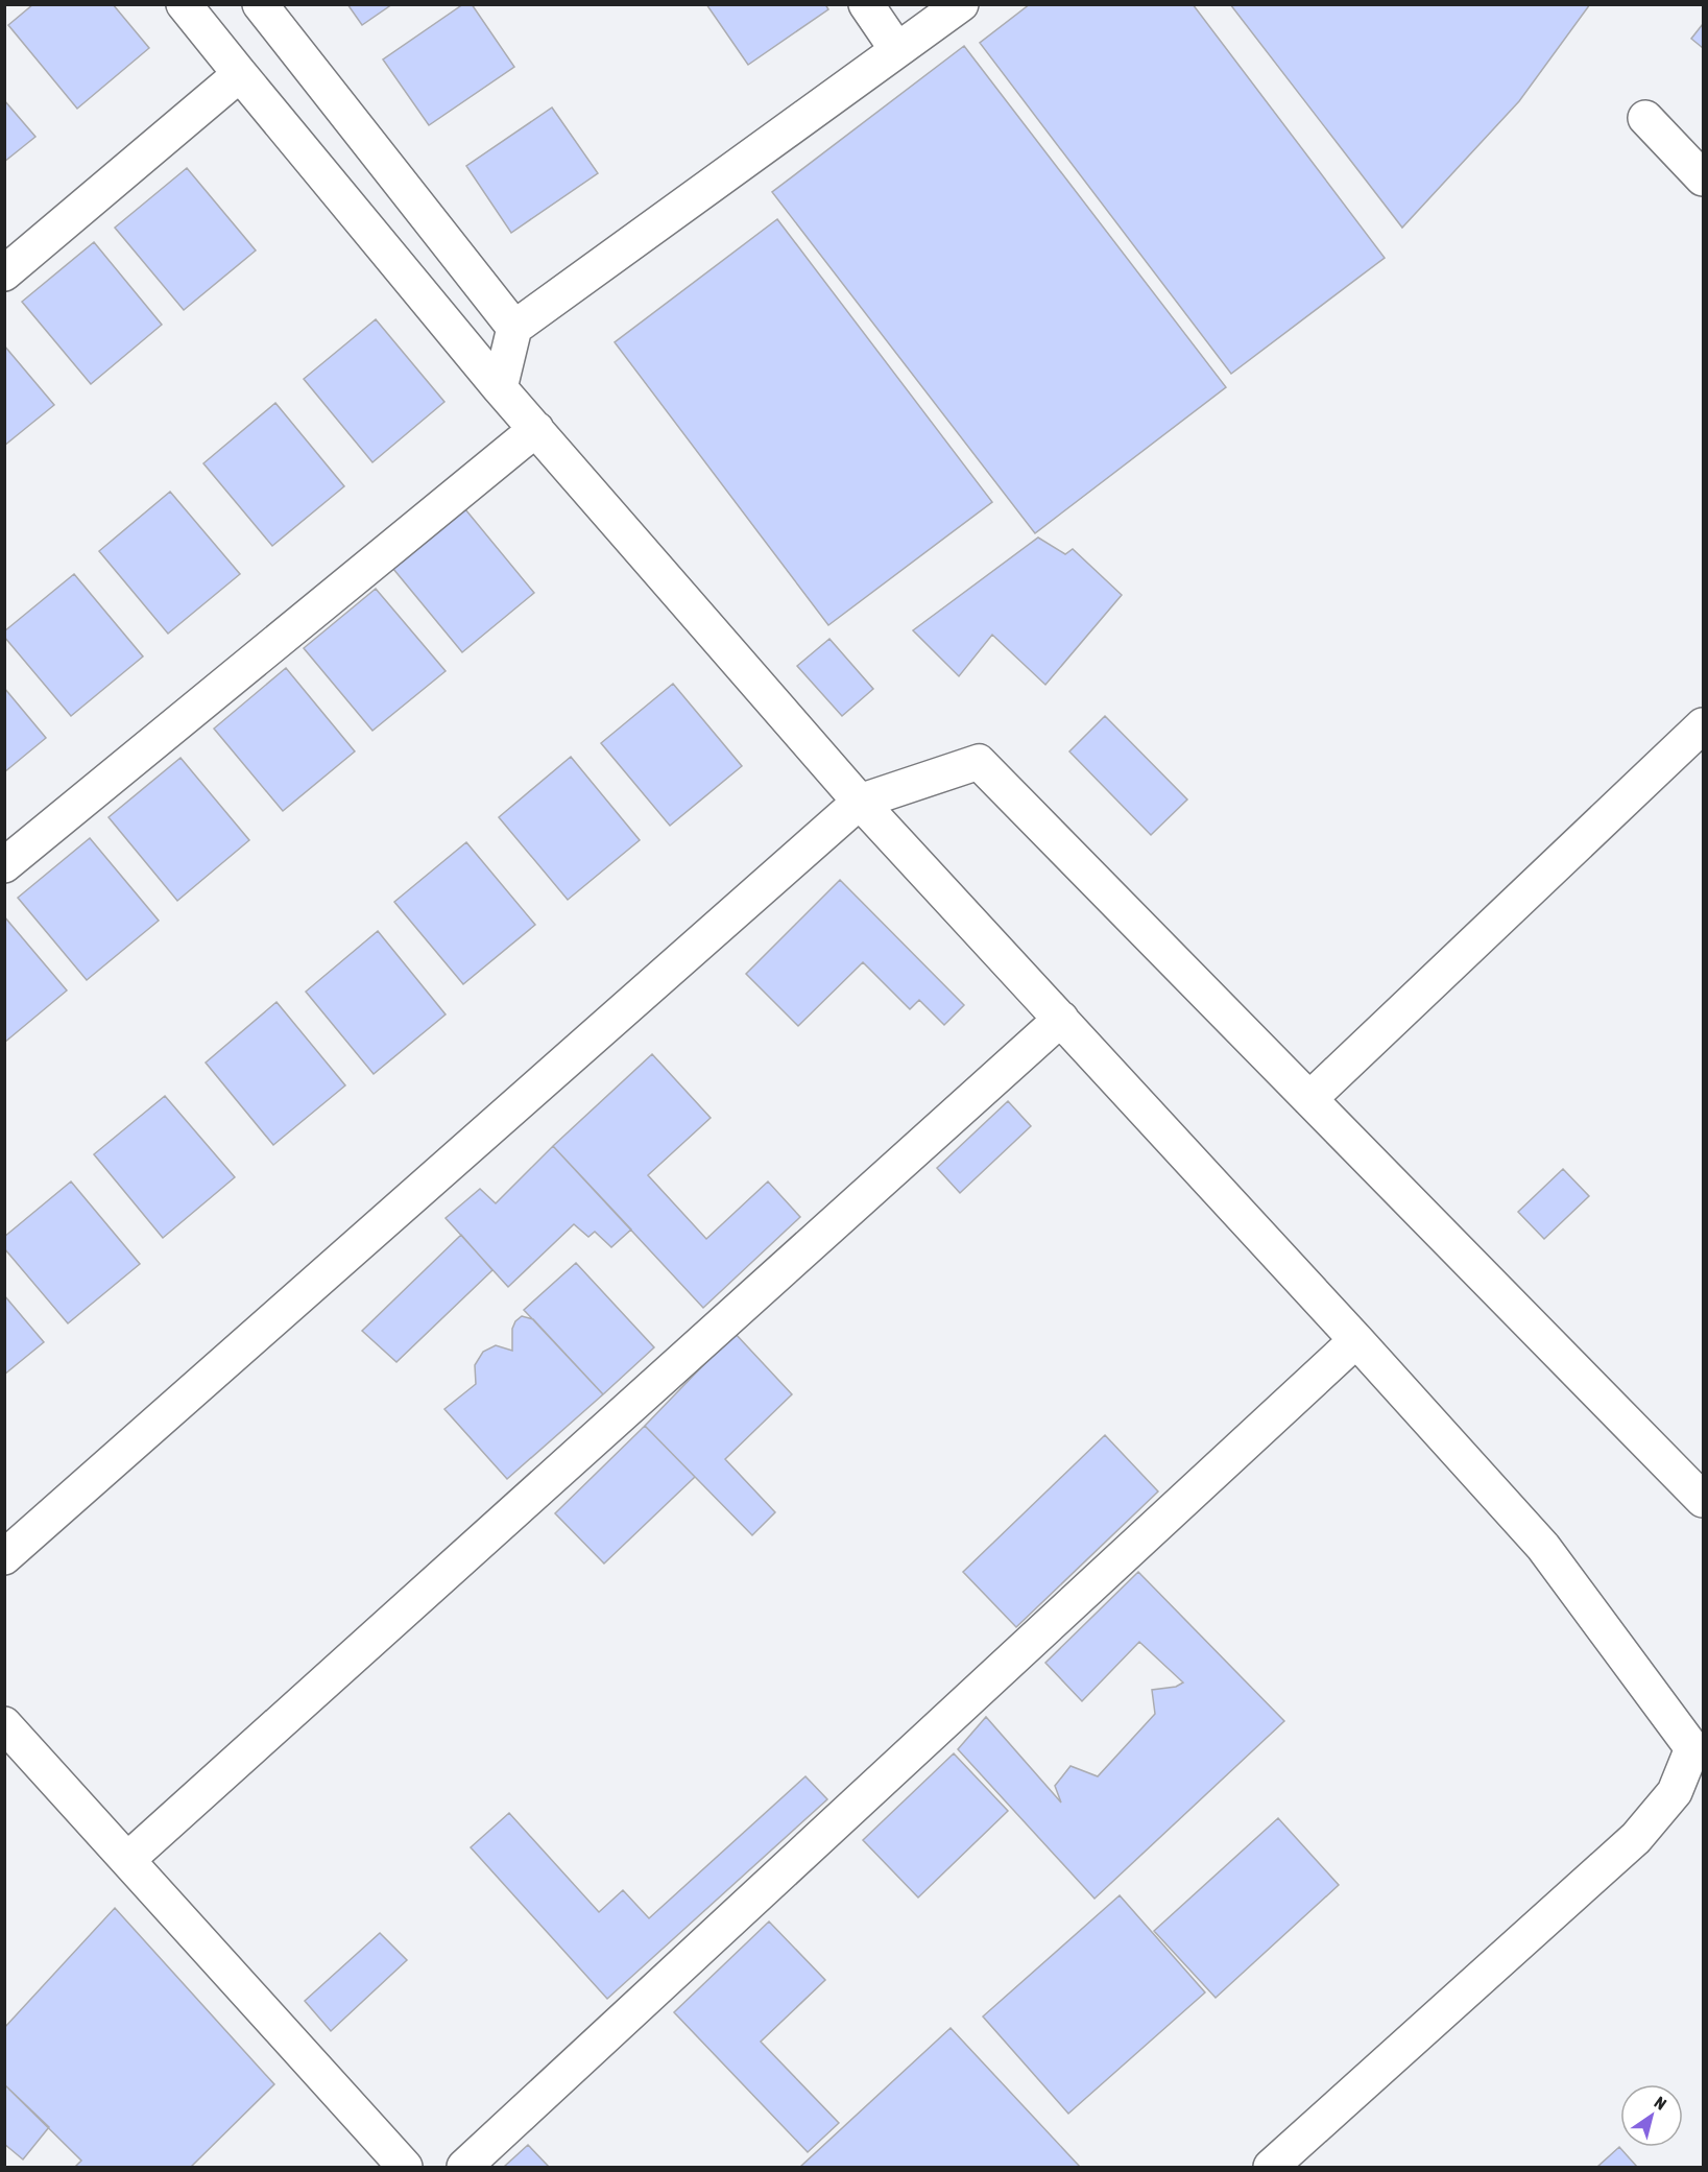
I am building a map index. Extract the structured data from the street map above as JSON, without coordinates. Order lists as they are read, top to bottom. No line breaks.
{"north":"top right"}
